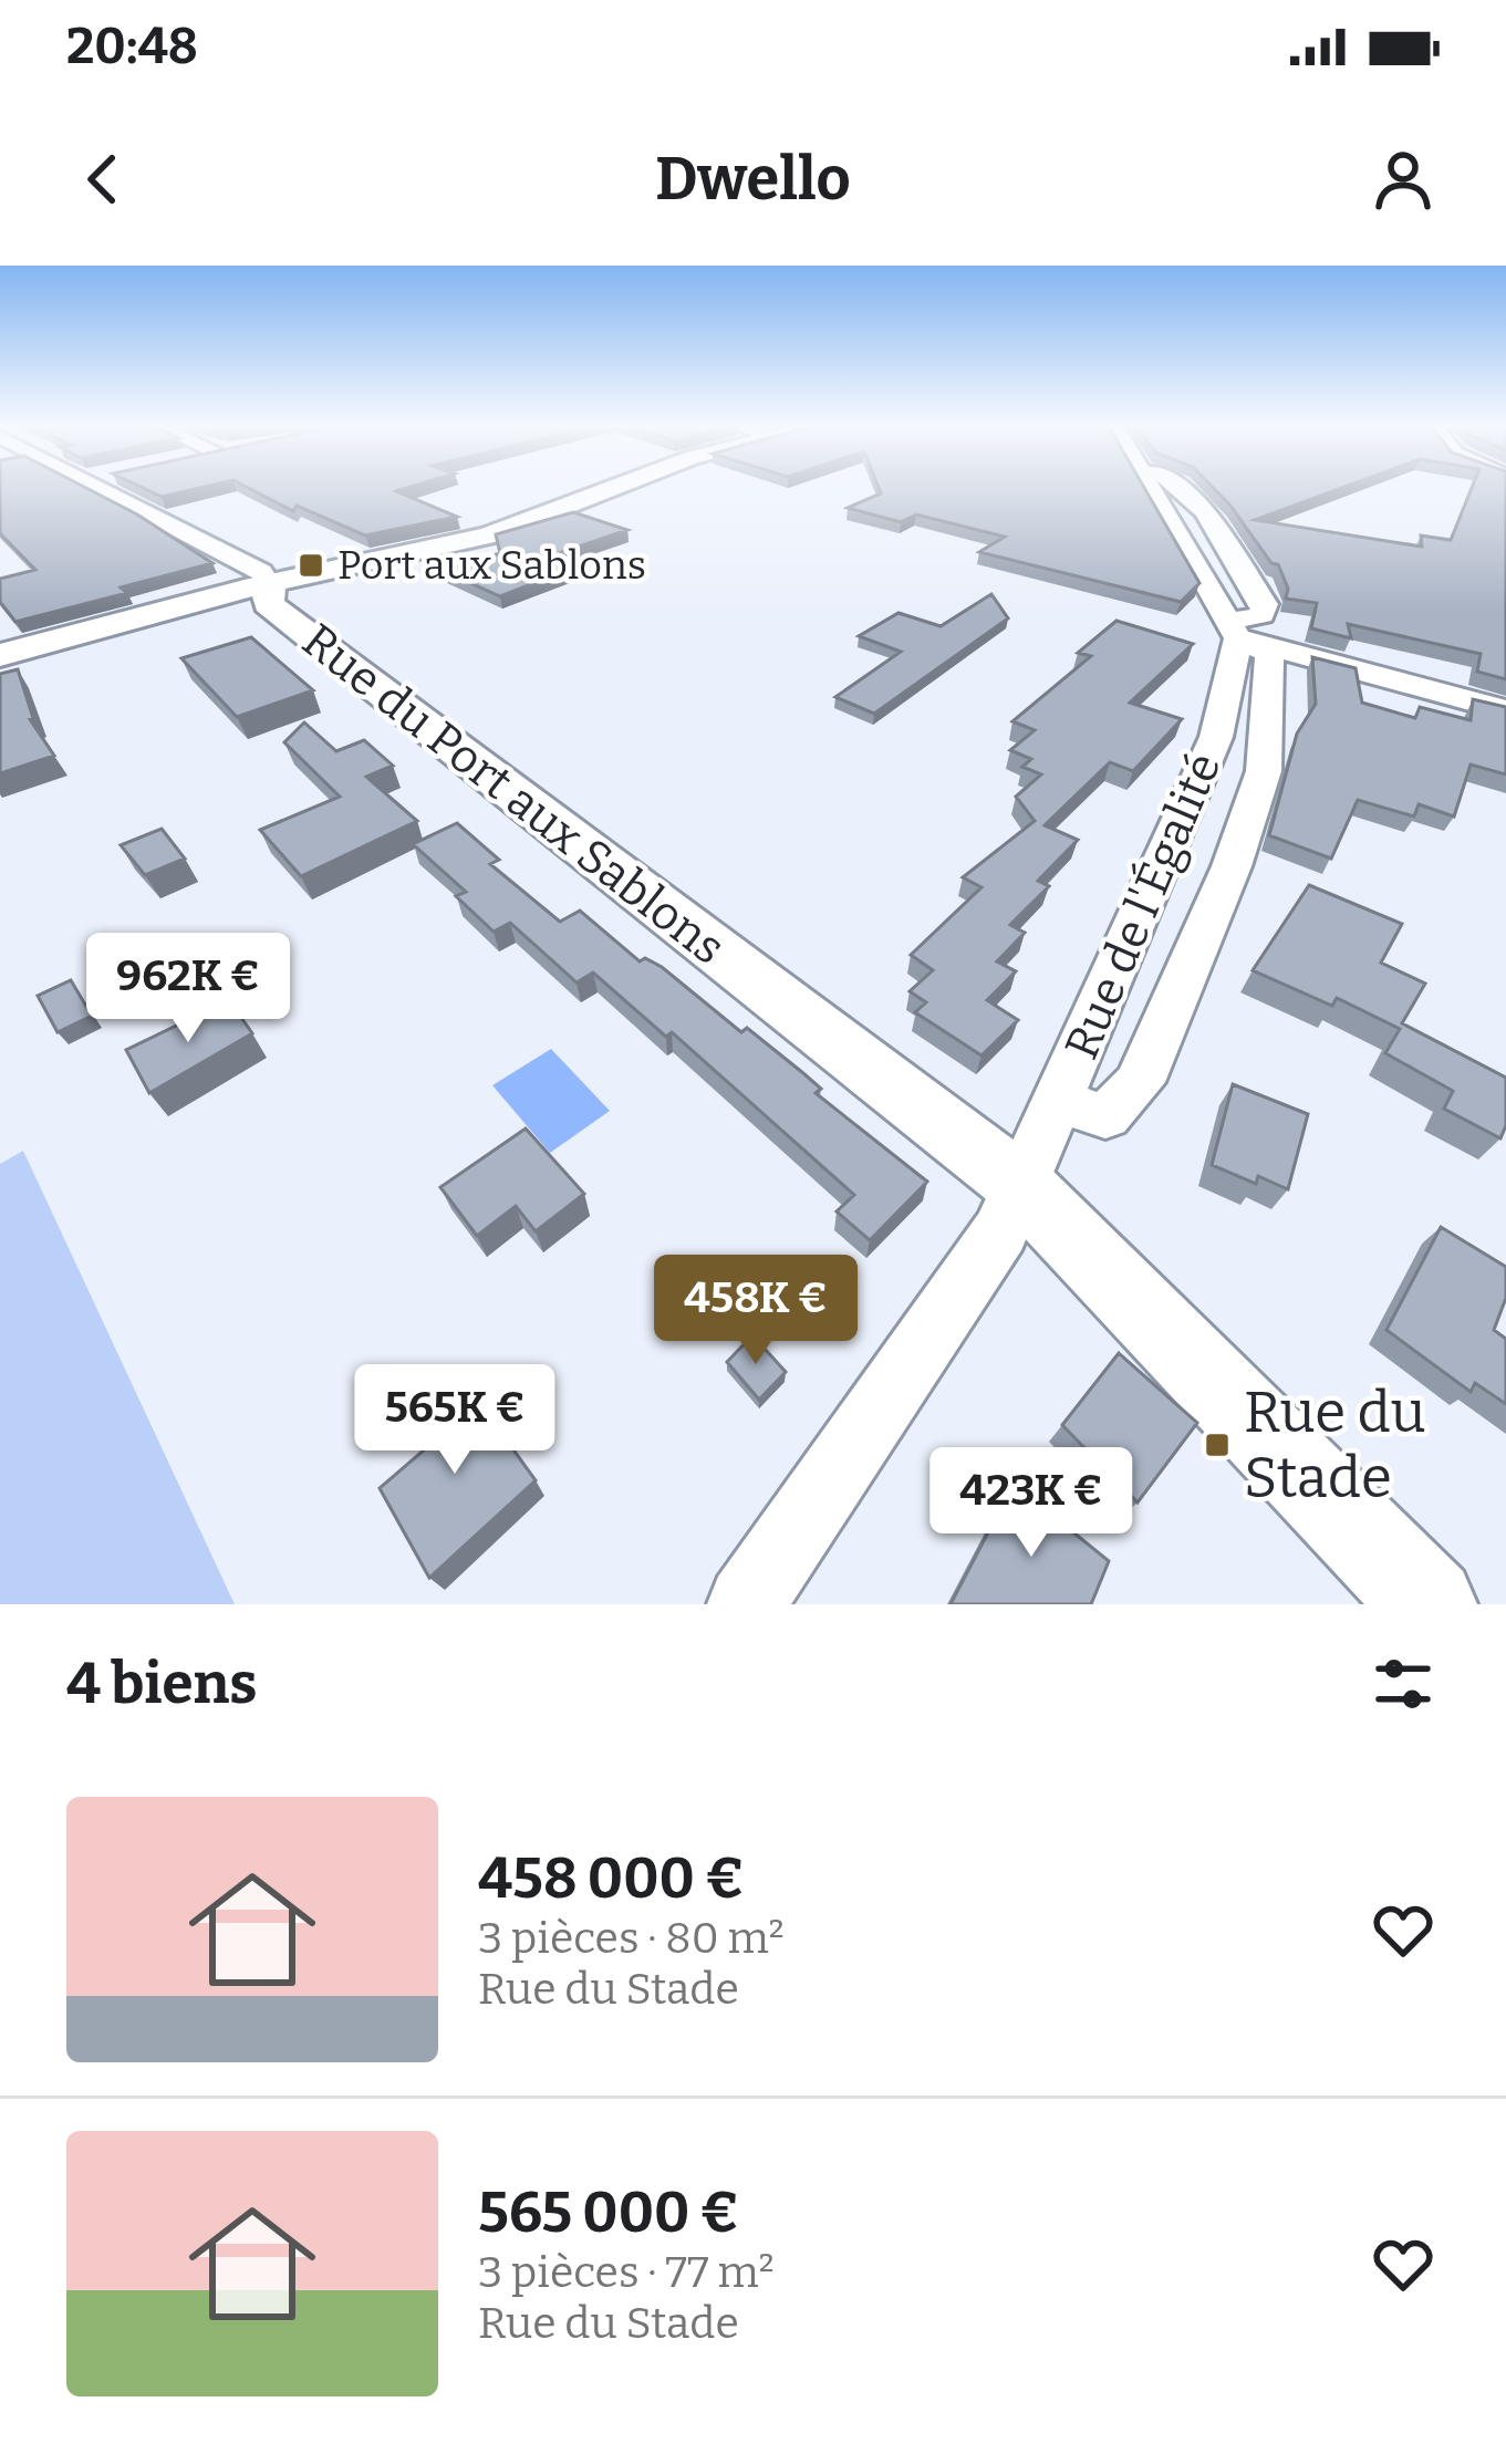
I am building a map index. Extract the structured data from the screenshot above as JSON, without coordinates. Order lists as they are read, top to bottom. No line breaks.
{"streets":{"street":["Rue du Port aux Sablons","Rue de l'Égalité"]},"crossings":[["Rue du Port aux Sablons","Rue de l'Égalité"]],"places":{"transit":["Port aux Sablons","Rue du Stade"]},"page":{"status":"20:48","header":"Dwello","price":["962K €","458K €","565K €","423K €"],"heading":"4 biens","list":[{"name":"458 000 €","note":"3 pièces · 80 m² · Rue du Stade"},{"name":"565 000 €","note":"3 pièces · 77 m² · Rue du Stade"}]}}
